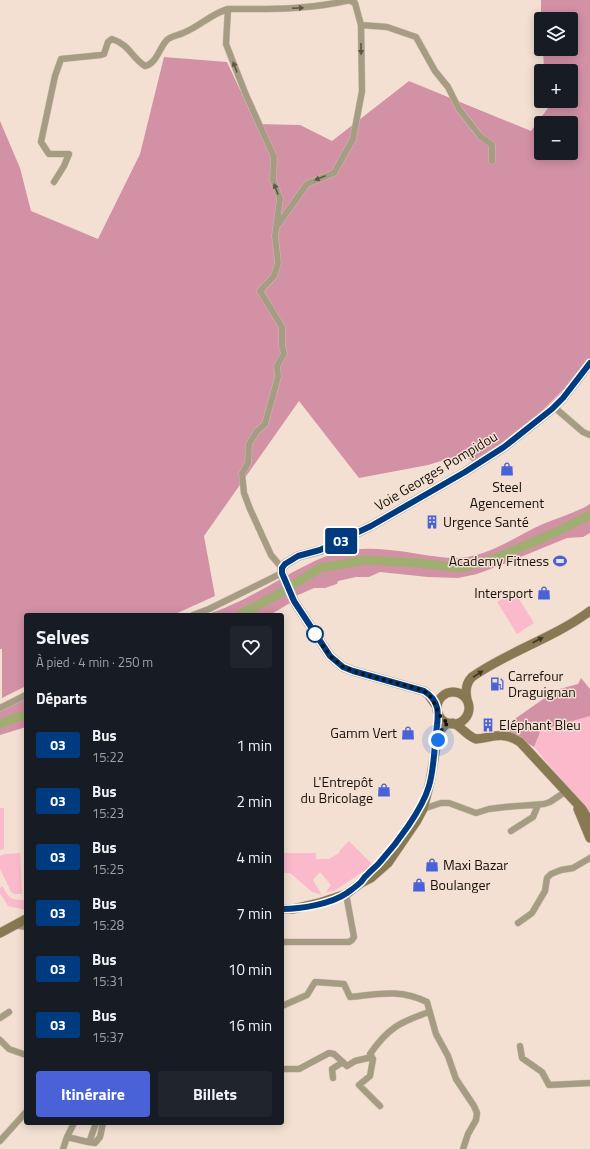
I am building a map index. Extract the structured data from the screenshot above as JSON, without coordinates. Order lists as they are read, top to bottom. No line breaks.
{"streets":{"street":["Voie Georges Pompidou"]},"places":{"shop":["Steel Agencement","Intersport","Gamm Vert","L'Entrepôt du Bricolage","Maxi Bazar","Boulanger"],"building":["Urgence Santé","Eléphant Bleu"],"sports":["Academy Fitness"],"fuel station":["Carrefour Draguignan"]},"lines":["bus line 03"],"page":{"on_map":"03","map_buttons":["+","−"],"heading":[["Selves","À pied · 4 min · 250 m"],"Départs"],"list":[{"mark":"03","name":"Bus","note":"15:22","value":"1 min"},{"mark":"03","name":"Bus","note":"15:23","value":"2 min"},{"mark":"03","name":"Bus","note":"15:25","value":"4 min"},{"mark":"03","name":"Bus","note":"15:28","value":"7 min"},{"mark":"03","name":"Bus","note":"15:31","value":"10 min"},{"mark":"03","name":"Bus","note":"15:37","value":"16 min"}],"buttons":["Itinéraire","Billets"]}}
